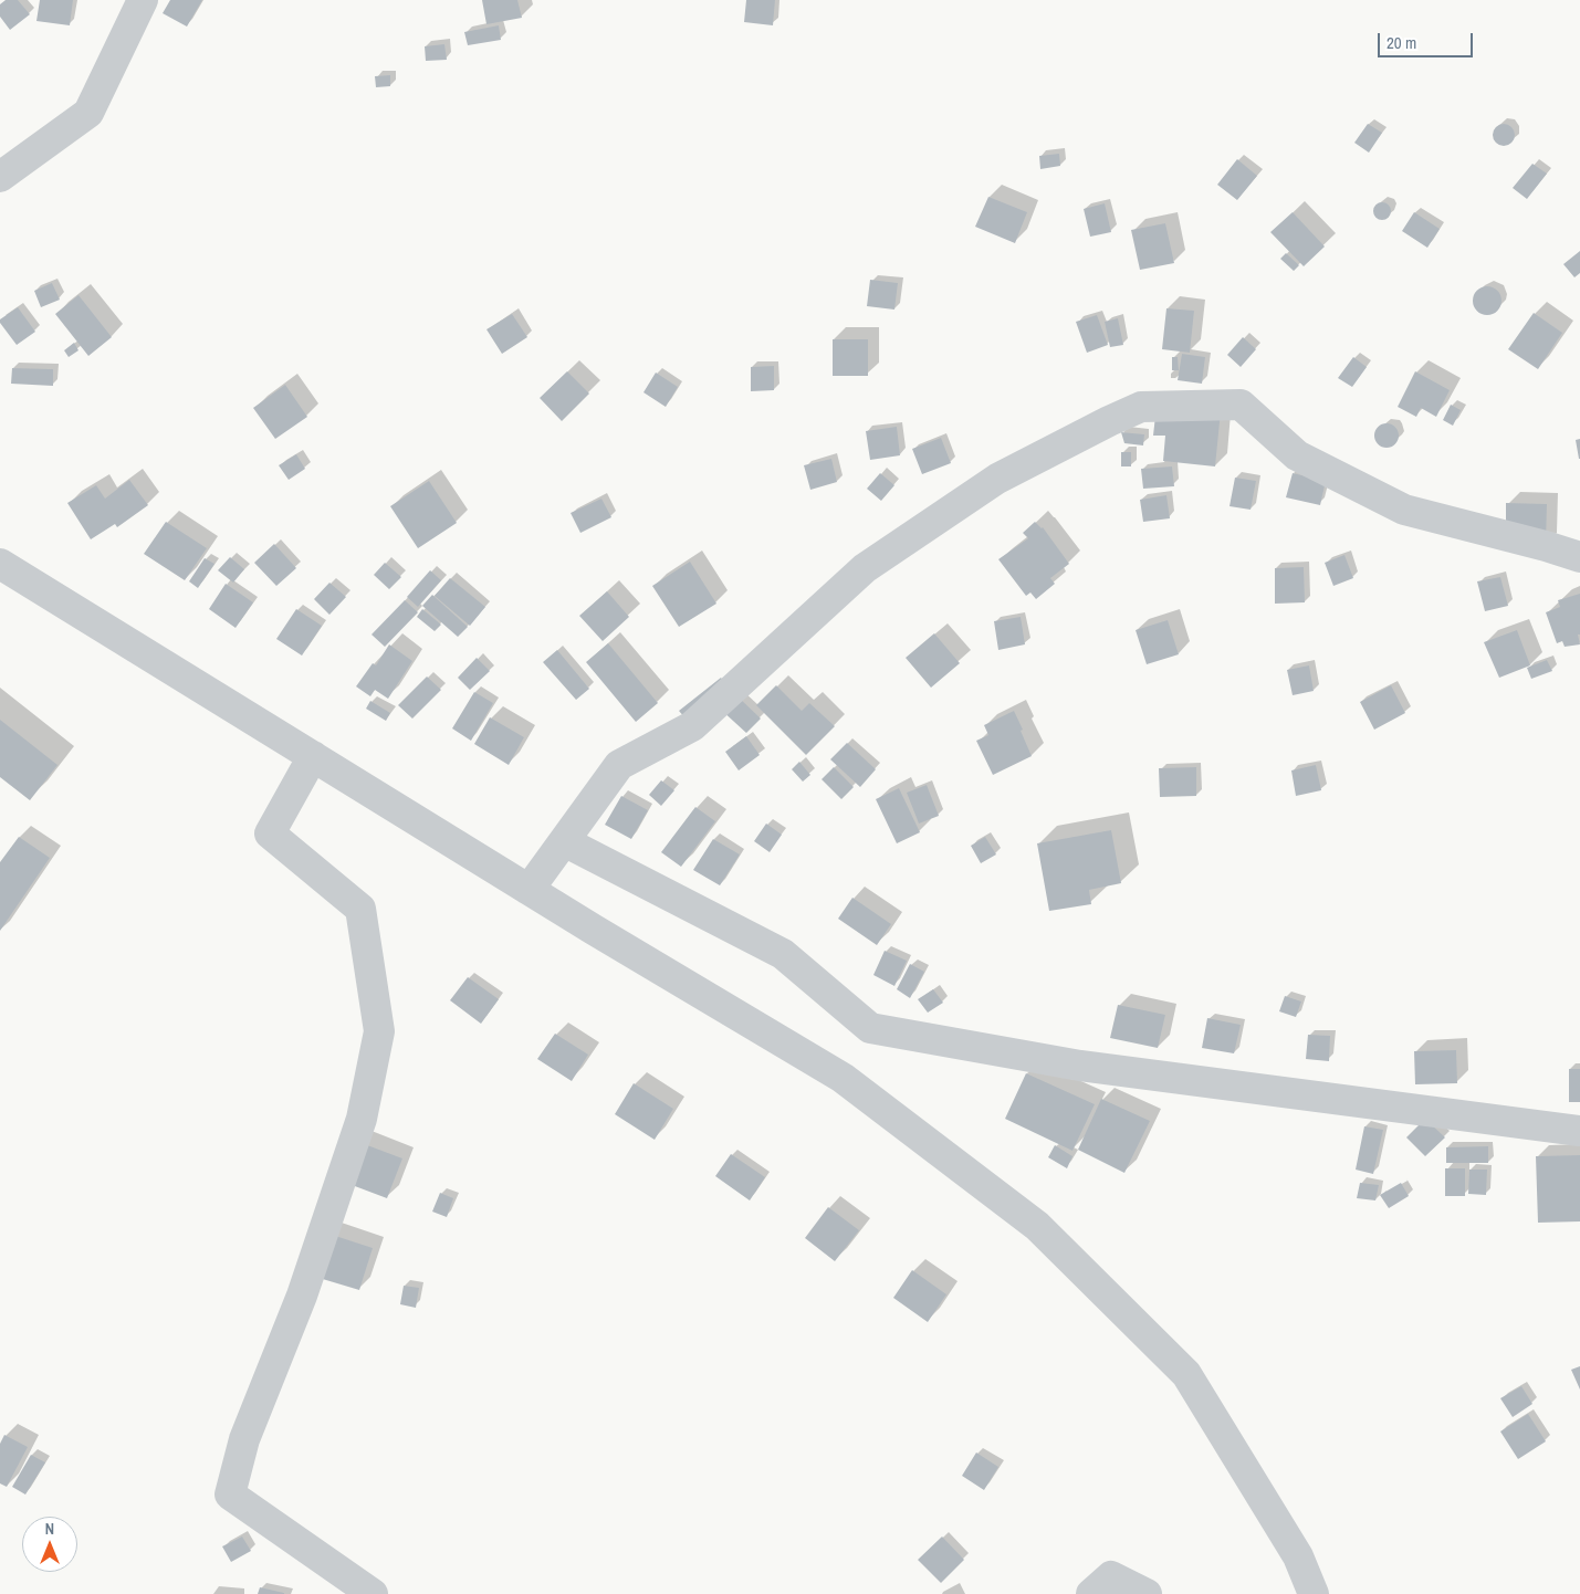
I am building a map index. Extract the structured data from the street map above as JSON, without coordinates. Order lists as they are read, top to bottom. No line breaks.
{"scale_bar":"20 m","north":"top"}
